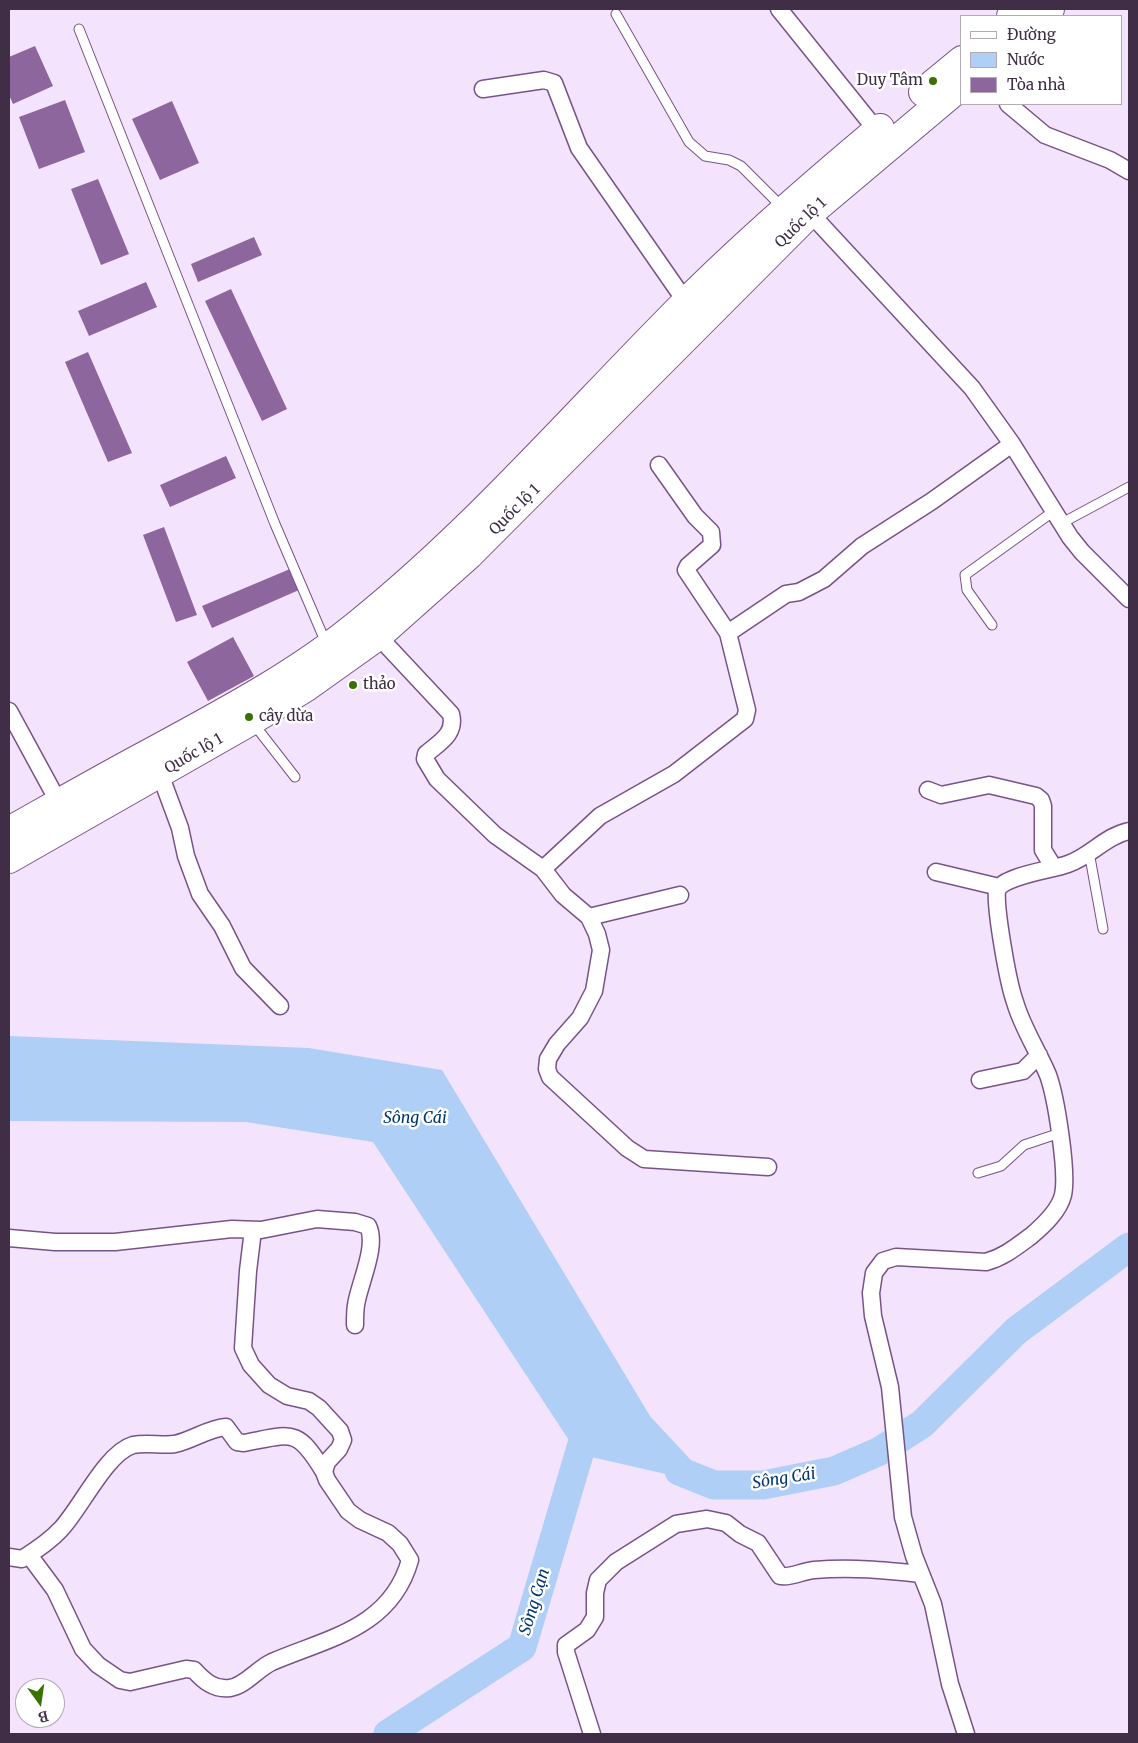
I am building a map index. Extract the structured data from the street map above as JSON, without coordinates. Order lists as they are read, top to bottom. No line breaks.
{"streets":{"highway":["Quốc lộ 1"]},"water":["Sông Cái","Sông Cạn"],"places":["Duy Tâm","thảo","cây dừa"],"legend":["Đường","Nước","Tòa nhà"],"north":"bottom"}
